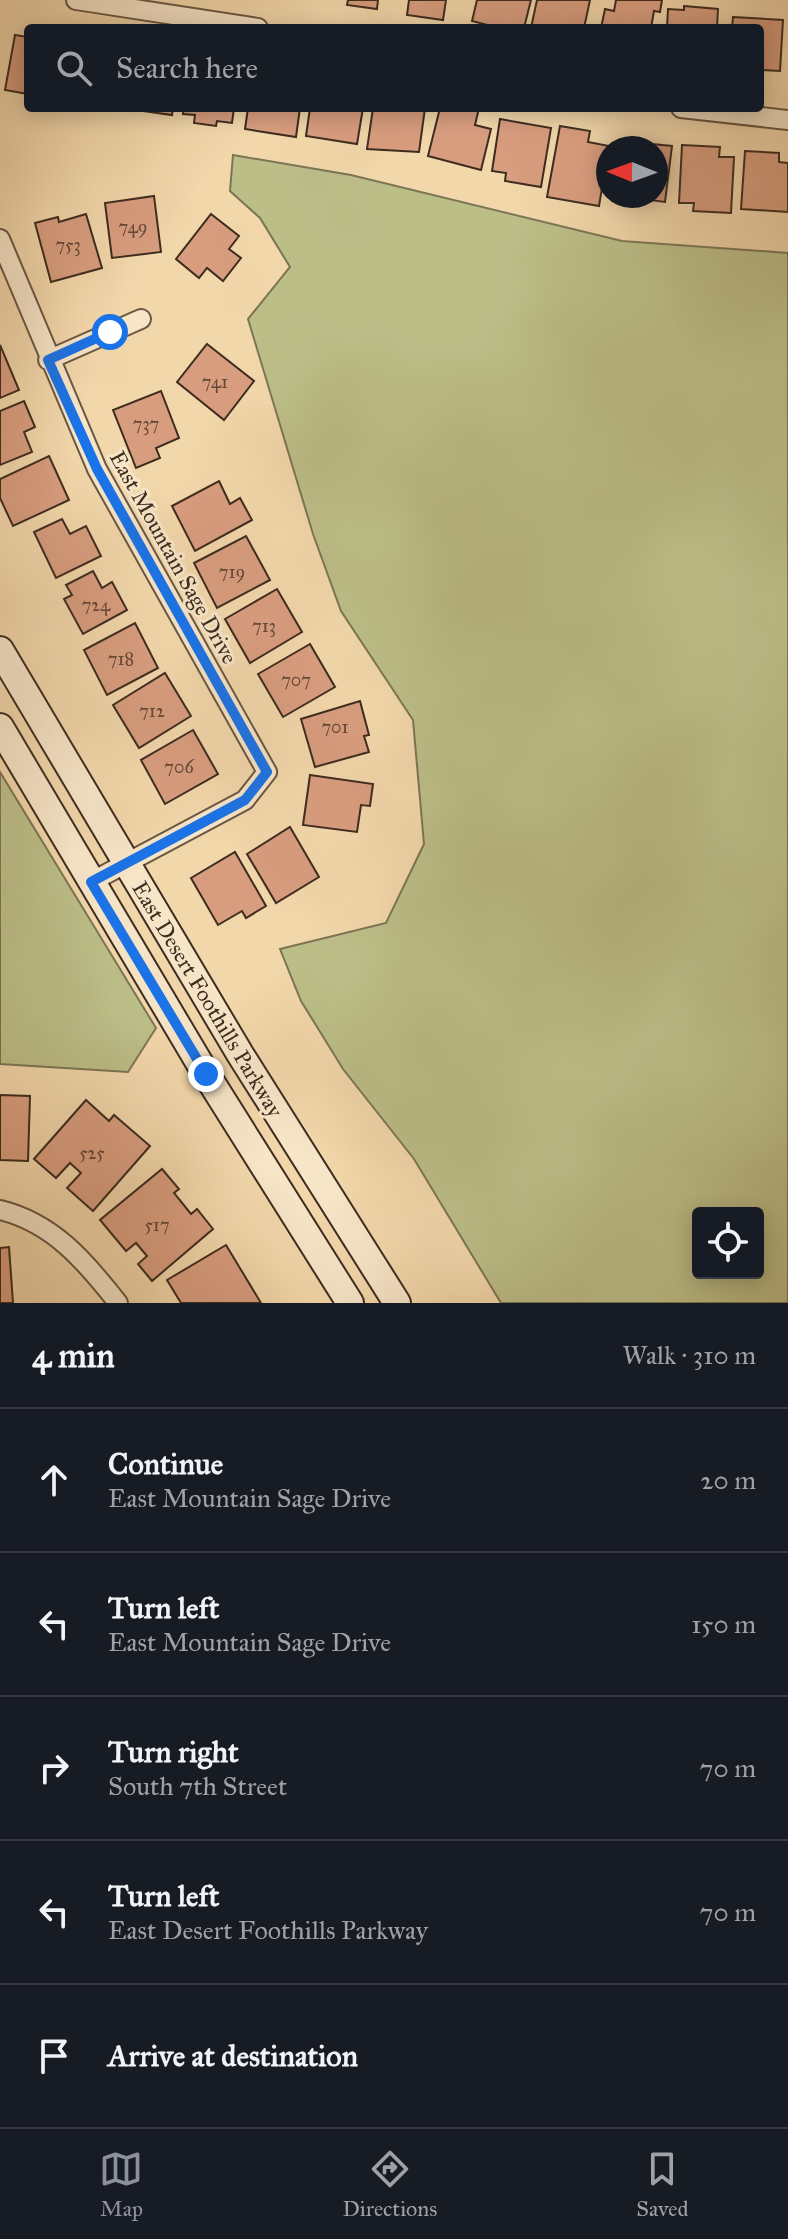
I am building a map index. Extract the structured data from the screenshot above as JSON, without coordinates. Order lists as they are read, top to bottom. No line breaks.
{"streets":{"street":["East Mountain Sage Drive","East Desert Foothills Parkway"]},"crossings":[["East Mountain Sage Drive","East Desert Foothills Parkway"]],"house_numbers":["749","753","741","737","719","724","713","718","707","712","701","706","525","517"],"north":"left","page":{"search":"Search here","heading":["4 min","Walk · 310 m"],"list":[["Continue","East Mountain Sage Drive","20 m"],["Turn left","East Mountain Sage Drive","150 m"],["Turn right","South 7th Street","70 m"],["Turn left","East Desert Foothills Parkway","70 m"],"Arrive at destination"],"nav":["Map","Directions","Saved"]}}
